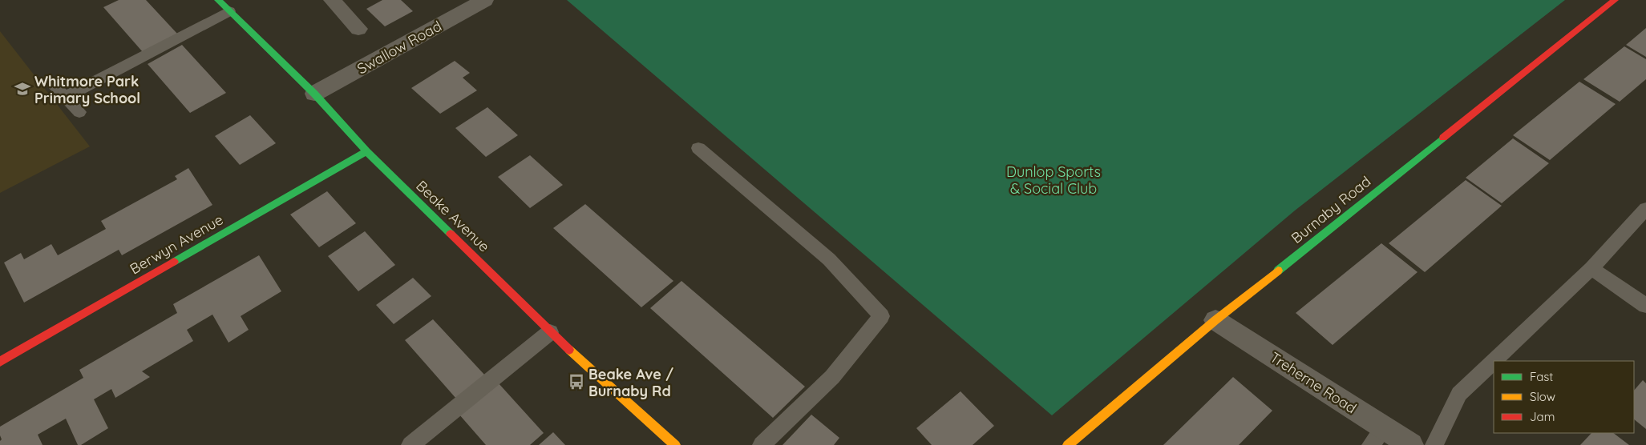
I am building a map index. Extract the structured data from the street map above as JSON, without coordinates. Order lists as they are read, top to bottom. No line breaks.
{"streets":{"street":["Swallow Road","Burnaby Road","Beake Avenue","Berwyn Avenue","Treherne Road"]},"crossings":[["Swallow Road","Beake Avenue"],["Burnaby Road","Treherne Road"],["Beake Avenue","Berwyn Avenue"]],"parks":["Dunlop Sports & Social Club"],"places":{"school or university":["Whitmore Park Primary School"],"bus stop":["Beake Ave / Burnaby Rd"]},"legend":["Fast","Slow","Jam"]}
